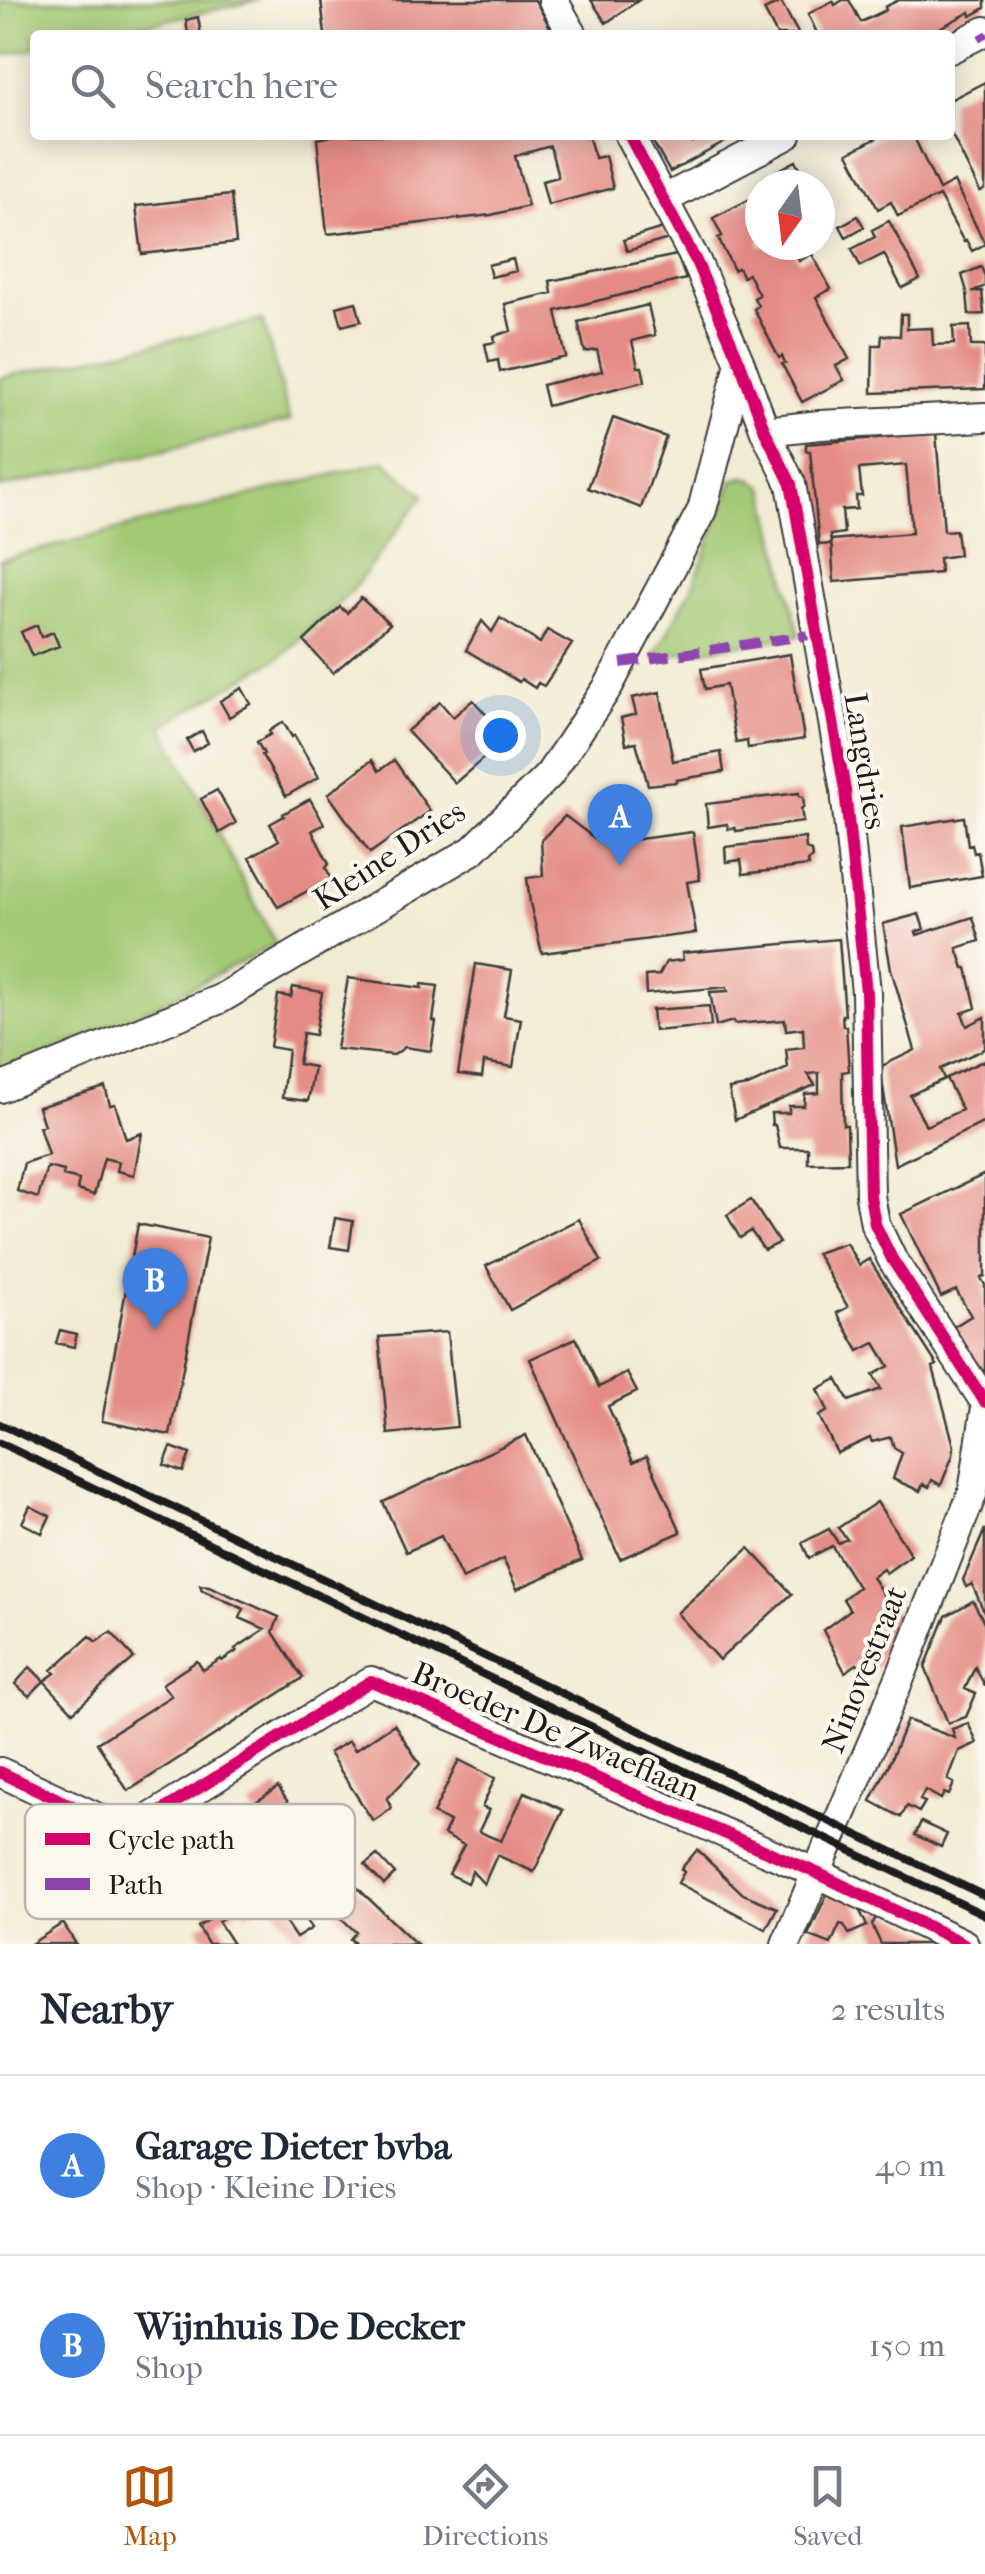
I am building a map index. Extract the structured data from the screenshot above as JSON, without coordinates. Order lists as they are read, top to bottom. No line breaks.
{"streets":{"street":["Langdries","Kleine Dries","Ninovestraat","Broeder De Zwaeflaan"]},"crossings":[["Langdries","Kleine Dries"],["Ninovestraat","Broeder De Zwaeflaan"]],"legend":["Cycle path","Path"],"north":"bottom","page":{"search":"Search here","pins":["A","B"],"heading":["Nearby","2 results"],"list":[{"mark":"A","name":"Garage Dieter bvba","note":"Shop · Kleine Dries","value":"40 m"},{"mark":"B","name":"Wijnhuis De Decker","note":"Shop","value":"150 m"}],"nav":["Map","Directions","Saved"]}}
